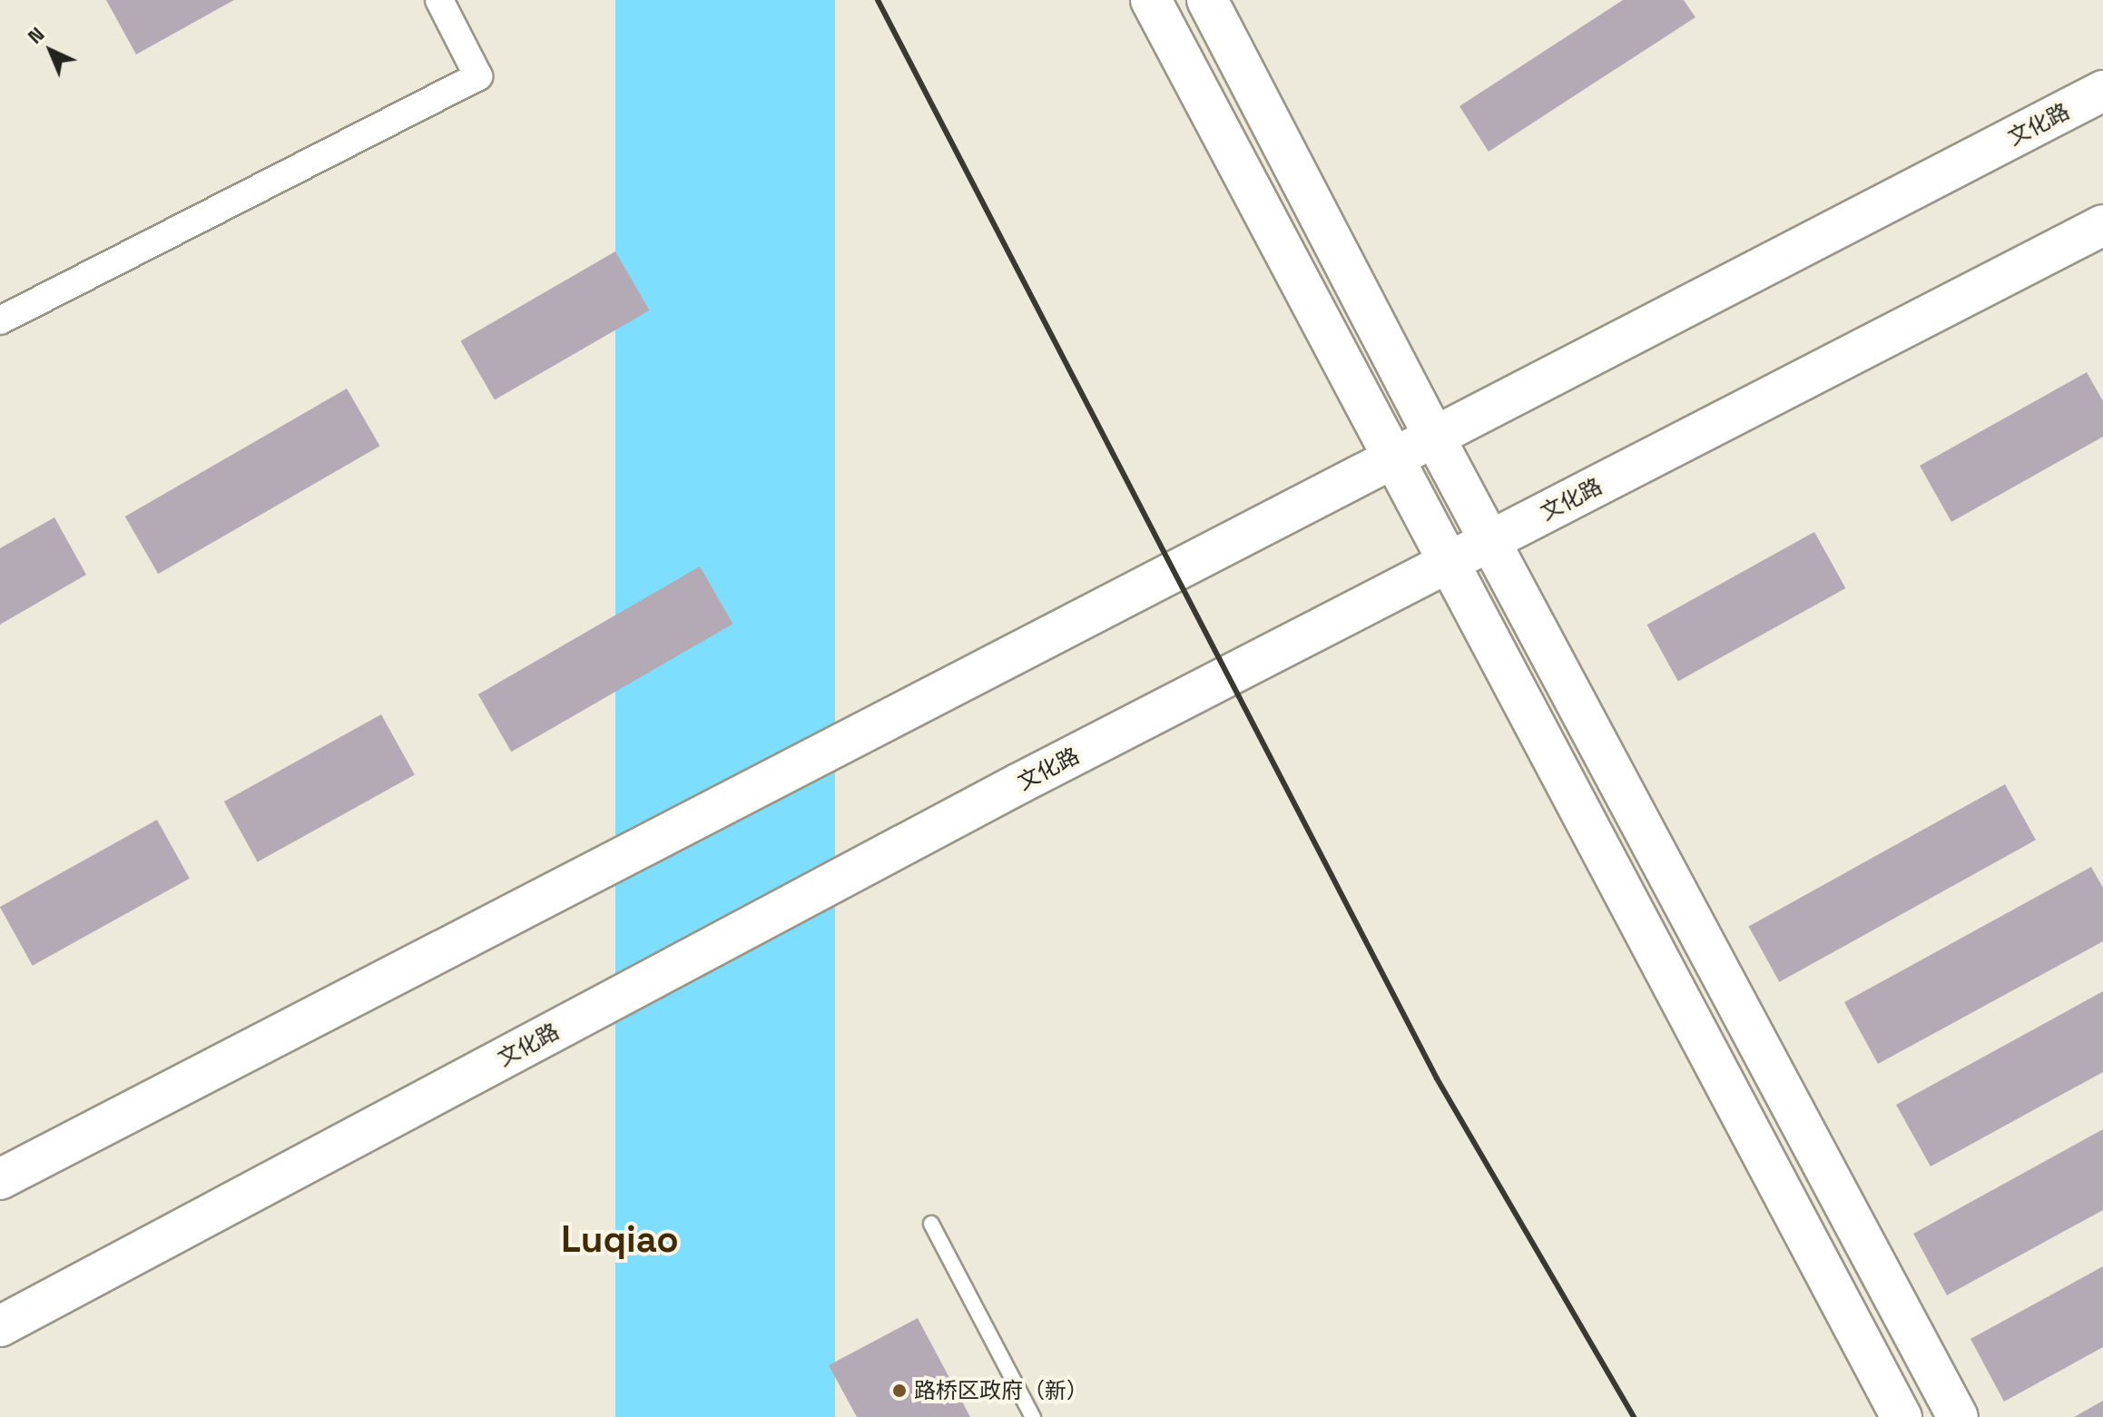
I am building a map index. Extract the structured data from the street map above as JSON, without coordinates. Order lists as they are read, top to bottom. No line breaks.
{"streets":{"main road":["文化路"]},"districts":["Luqiao"],"places":["路桥区政府（新）"],"north":"top left"}
